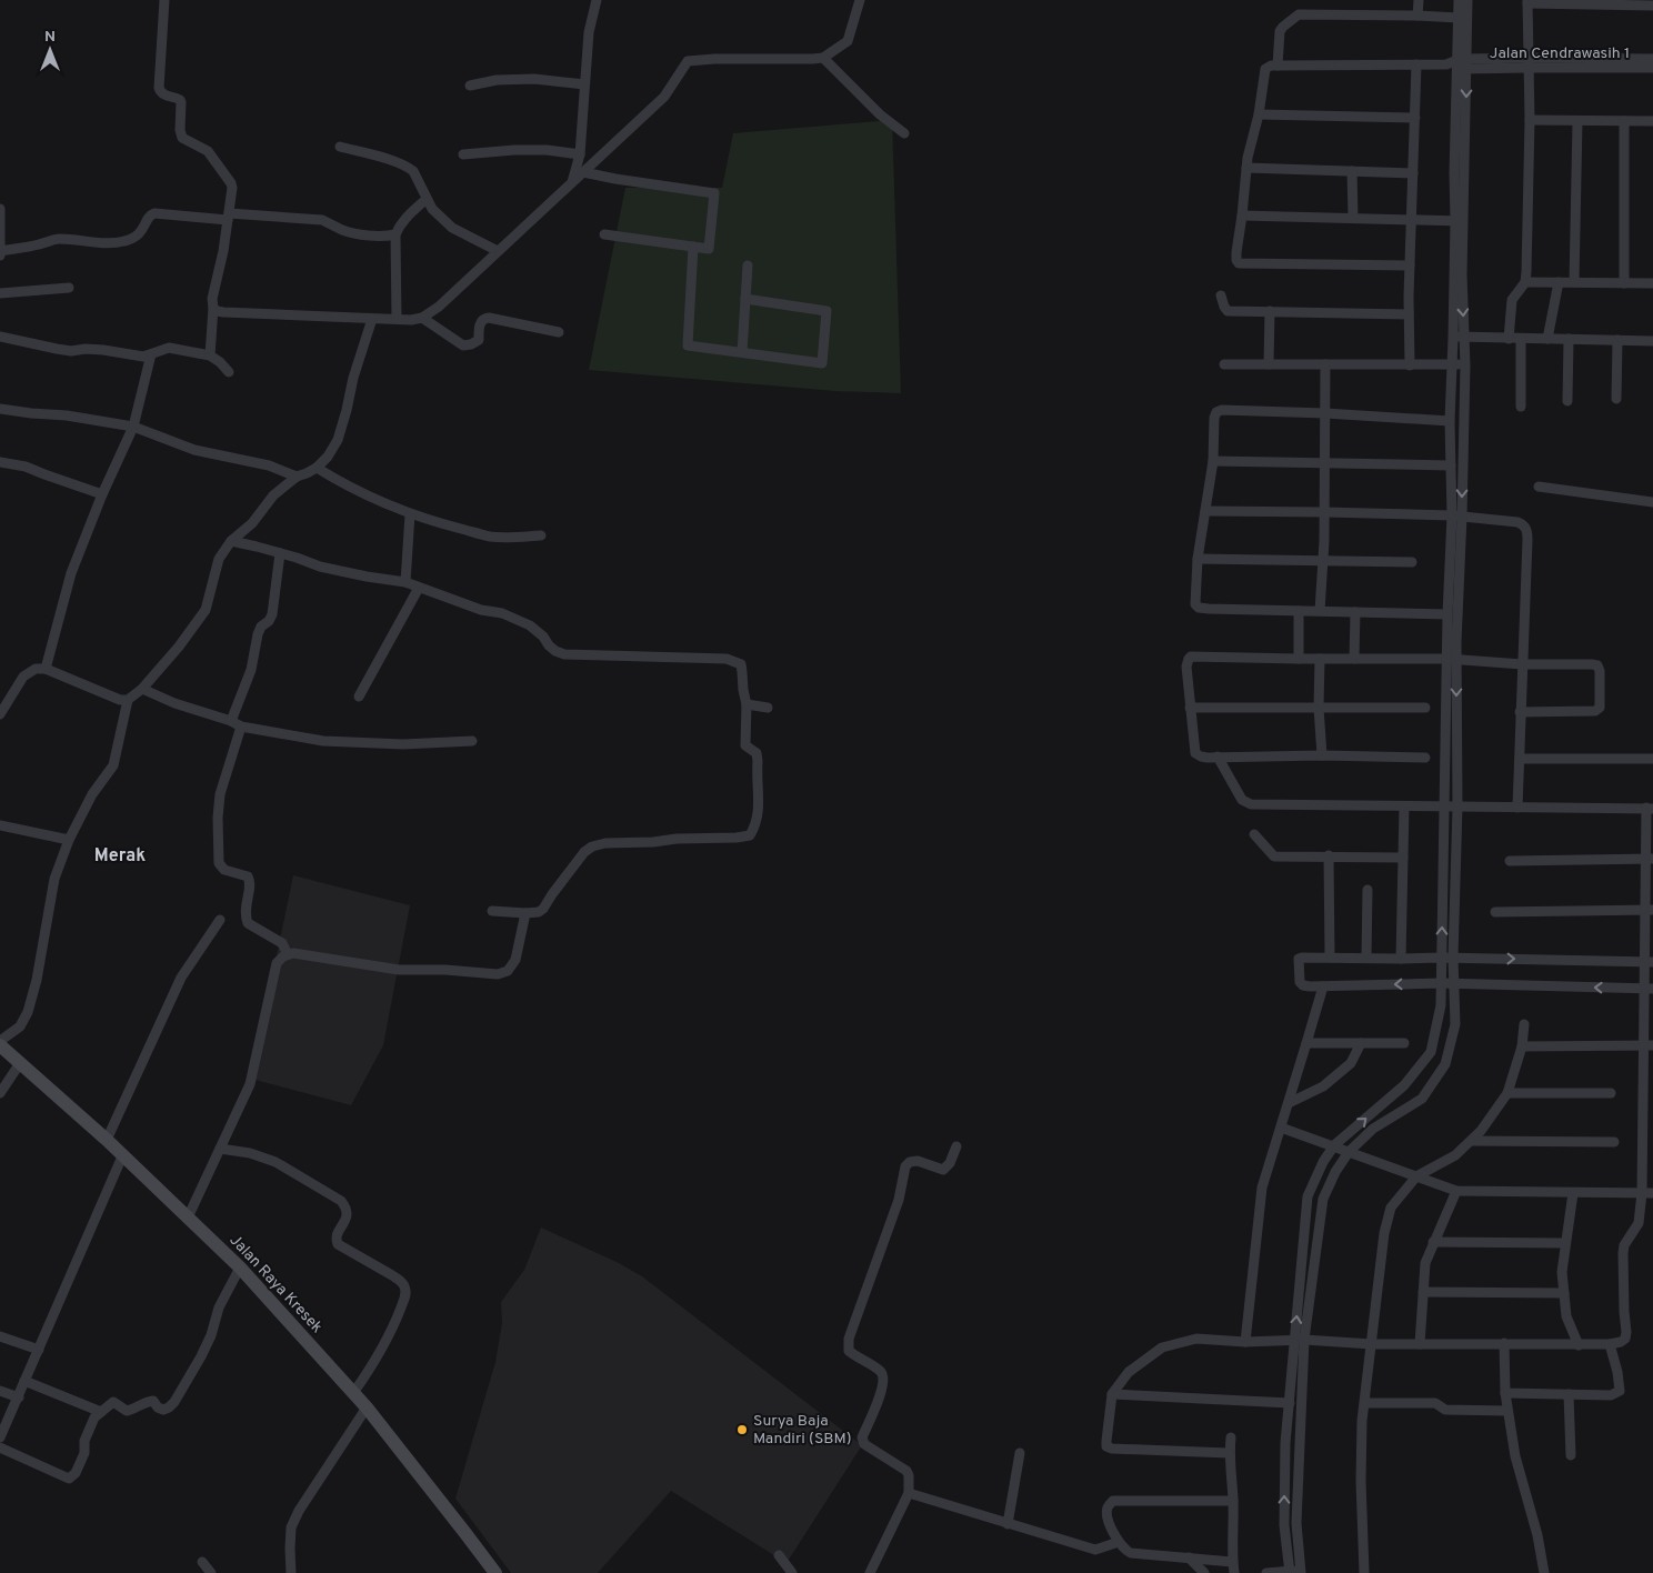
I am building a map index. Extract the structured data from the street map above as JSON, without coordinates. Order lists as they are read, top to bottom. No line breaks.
{"streets":{"main road":["Jalan Raya Kresek"],"street":["Jalan Cendrawasih 1"]},"districts":["Merak"],"places":["Surya Baja Mandiri (SBM)"],"north":"top"}
